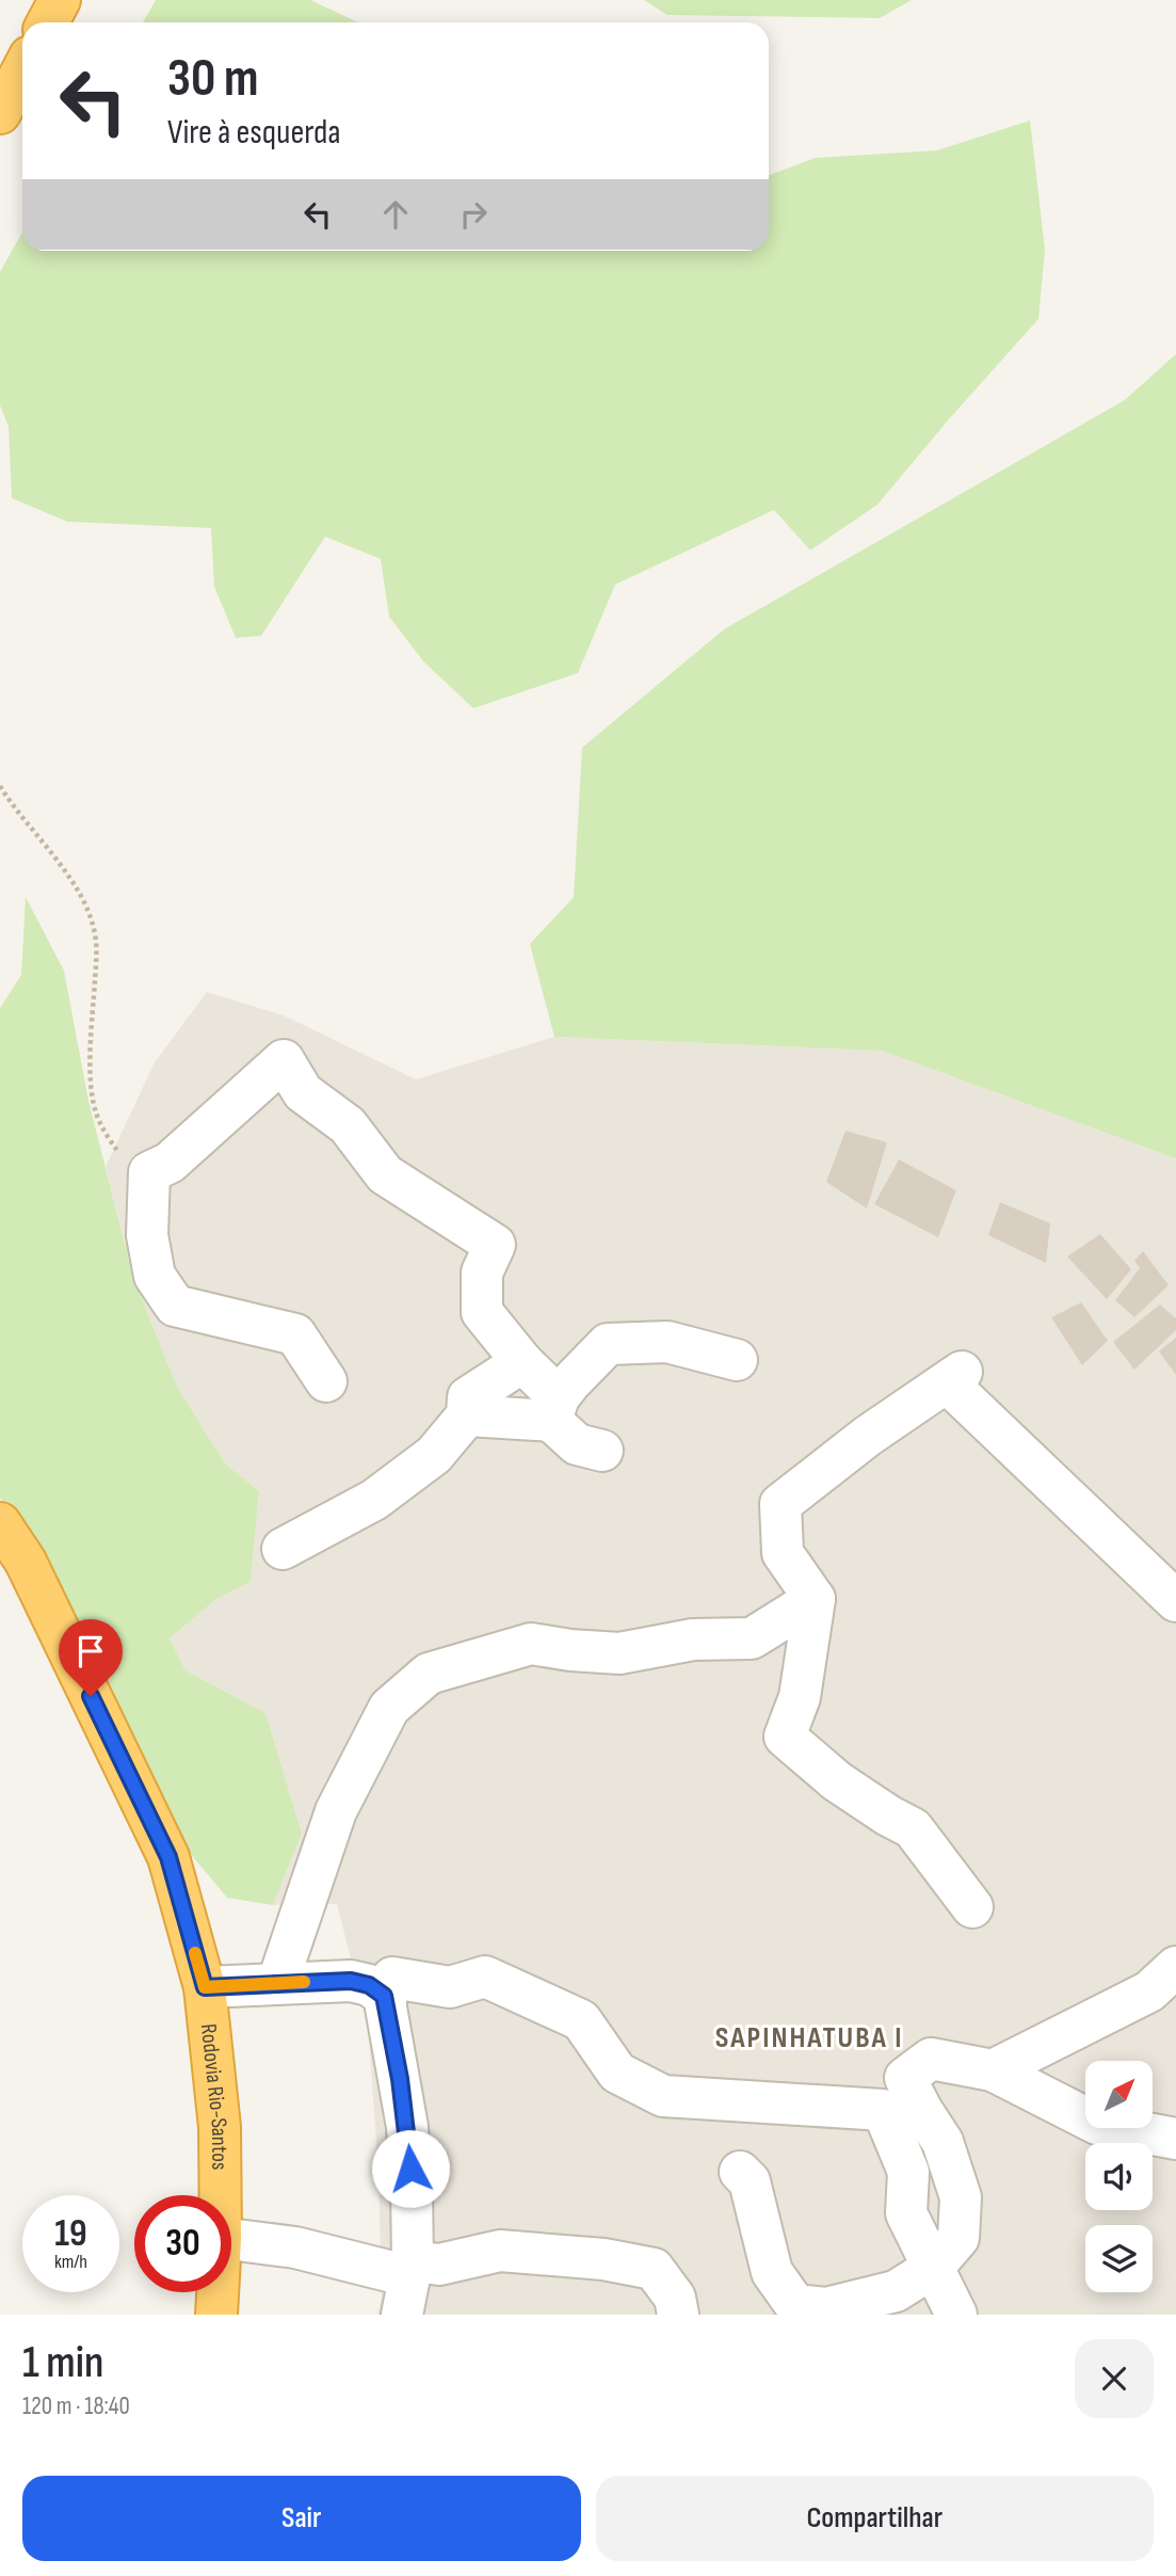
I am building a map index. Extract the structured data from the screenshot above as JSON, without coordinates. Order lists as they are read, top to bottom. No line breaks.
{"streets":{"highway":["Rodovia Rio-Santos"]},"districts":["SAPINHATUBA I"],"north":"top right","page":{"turn":["30 m","Vire à esquerda"],"speed":"19 km/h","limit":"30","heading":["1 min","120 m · 18:40"],"buttons":["Sair","Compartilhar"]}}
